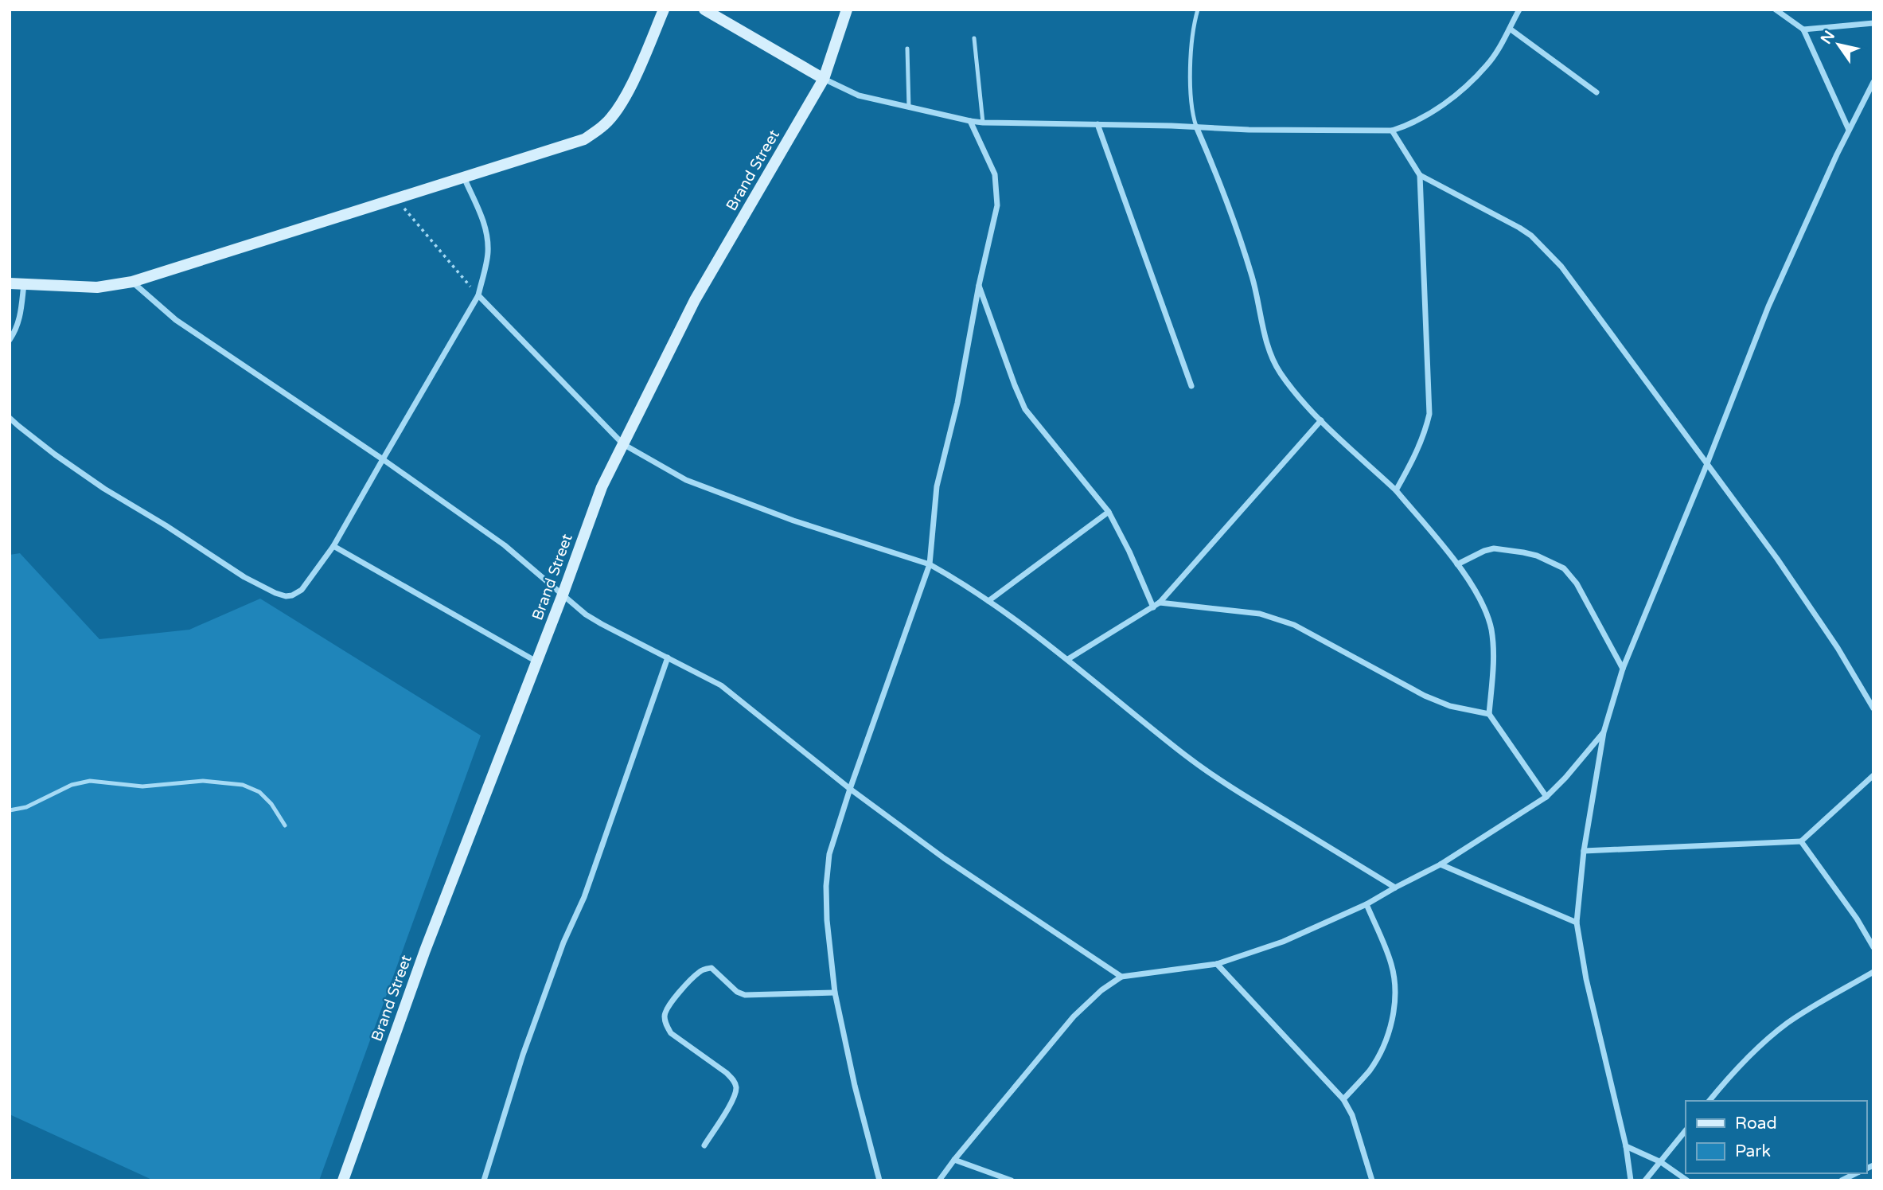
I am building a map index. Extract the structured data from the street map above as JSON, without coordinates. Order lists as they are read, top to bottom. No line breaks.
{"streets":{"street":["Brand Street"]},"legend":["Road","Park"],"north":"top left"}
